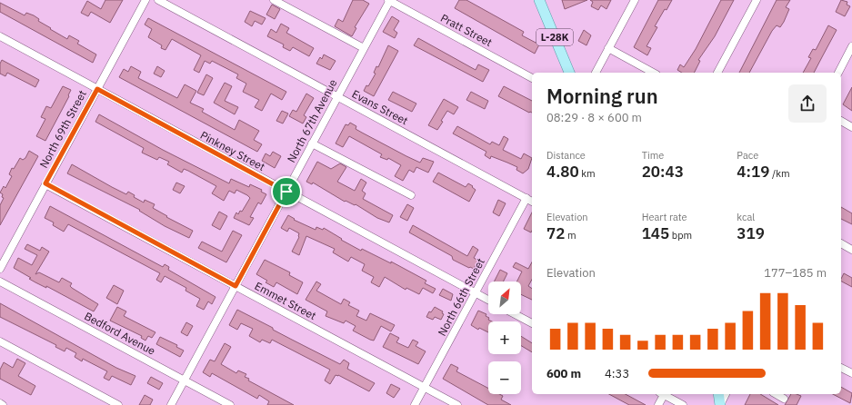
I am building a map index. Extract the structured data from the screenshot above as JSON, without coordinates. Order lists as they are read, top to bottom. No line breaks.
{"streets":{"main road":["L-28K"],"street":["Pratt Street","Evans Street","North 67th Avenue","North 69th Street","Pinkney Street","North 66th Street","Emmet Street","Bedford Avenue"]},"crossings":[["Pratt Street","North 67th Avenue"],["Evans Street","North 67th Avenue"],["Evans Street","North 66th Street"],["North 67th Avenue","Pinkney Street"],["North 67th Avenue","Emmet Street"],["North 67th Avenue","Bedford Avenue"],["North 69th Street","Pinkney Street"],["North 69th Street","Emmet Street"],["Pinkney Street","North 66th Street"],["North 66th Street","Emmet Street"]],"north":"top right","page":{"heading":["Morning run","08:29 · 8 × 600 m"],"stats":[["Distance","4.80 km"],["Time","20:43"],["Pace","4:19 /km"],["Elevation","72 m"],["Heart rate","145 bpm"],["kcal","319"]],"chart":["Elevation","177–185 m"],"map_buttons":["+","−"],"list":[{"name":"600 m","note":"4:33"}]}}
